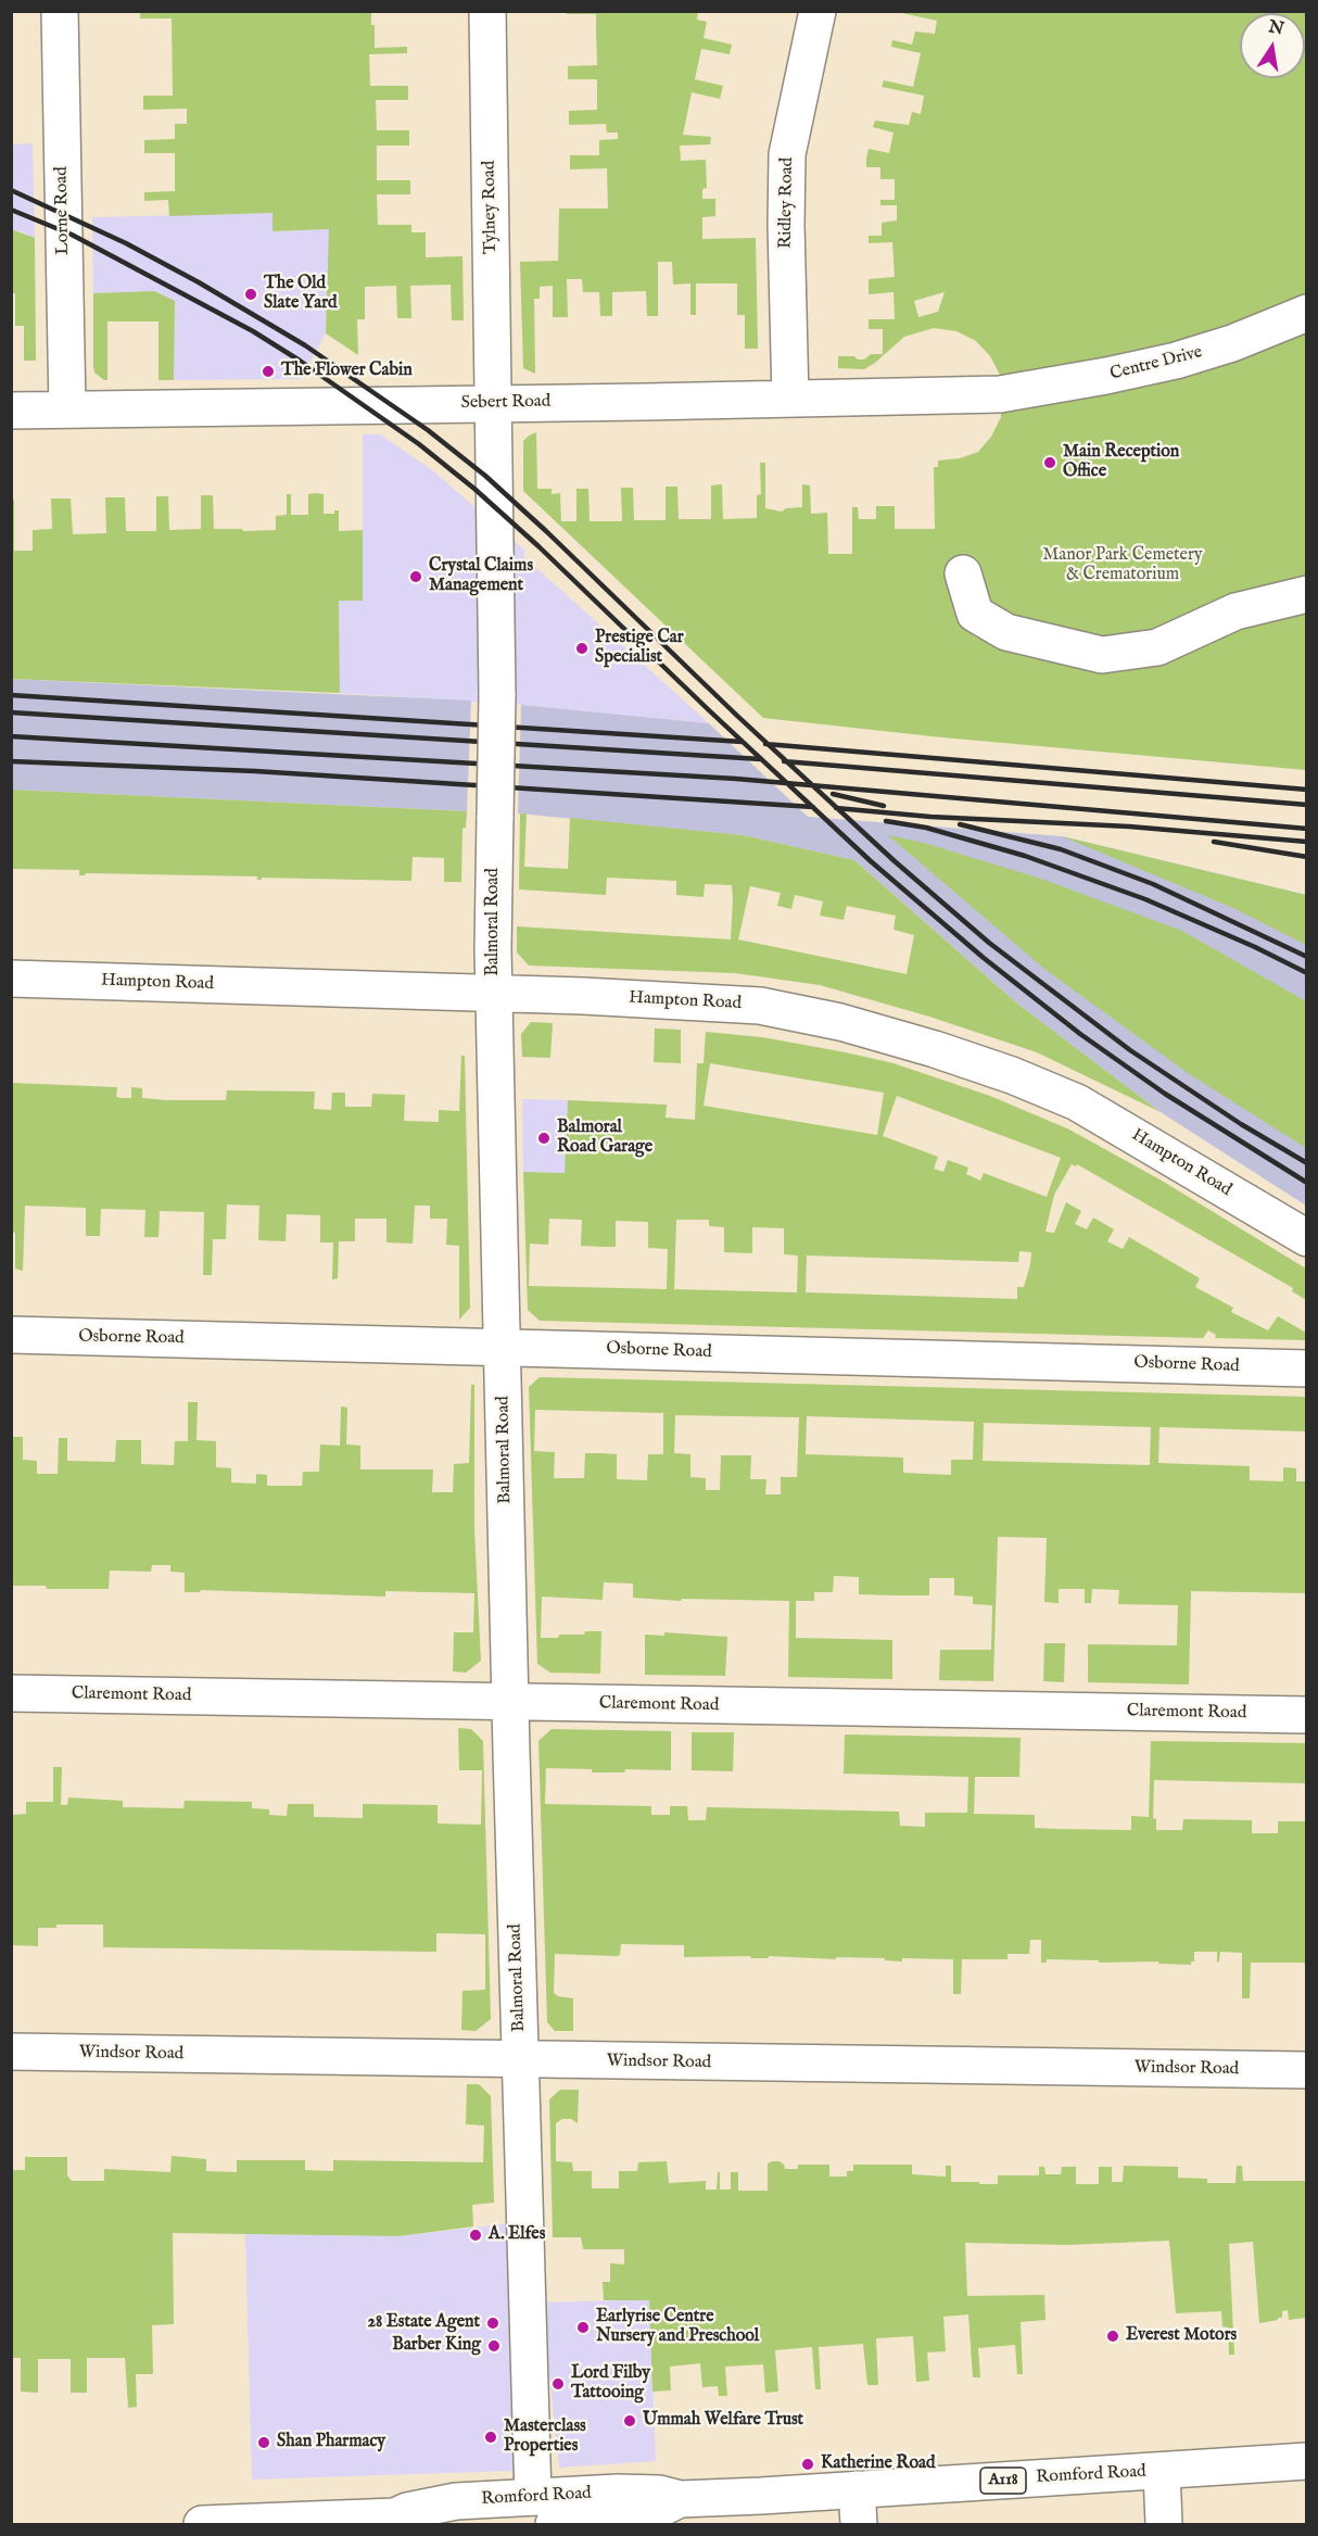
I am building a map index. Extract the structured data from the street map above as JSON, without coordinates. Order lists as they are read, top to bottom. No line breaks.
{"streets":{"street":["Ridley Road","Tylney Road","Lorne Road","Centre Drive","Sebert Road","Balmoral Road","Hampton Road","Osborne Road","Claremont Road","Windsor Road","Romford Road","A118"]},"crossings":[["Ridley Road","Sebert Road"],["Tylney Road","Sebert Road"],["Tylney Road","Balmoral Road"],["Lorne Road","Sebert Road"],["Centre Drive","Sebert Road"],["Sebert Road","Balmoral Road"],["Balmoral Road","Hampton Road"],["Balmoral Road","Osborne Road"],["Balmoral Road","Claremont Road"],["Balmoral Road","Windsor Road"],["Balmoral Road","Romford Road"]],"parks":["Manor Park Cemetery & Crematorium"],"places":["The Old Slate Yard","The Flower Cabin","Main Reception Office","Crystal Claims Management","Prestige Car Specialist","Balmoral Road Garage","A. Elfes","28 Estate Agent","Earlyrise Centre Nursery and Preschool","Everest Motors","Barber King","Lord Filby Tattooing","Ummah Welfare Trust","Masterclass Properties","Shan Pharmacy","Katherine Road"],"north":"top"}
